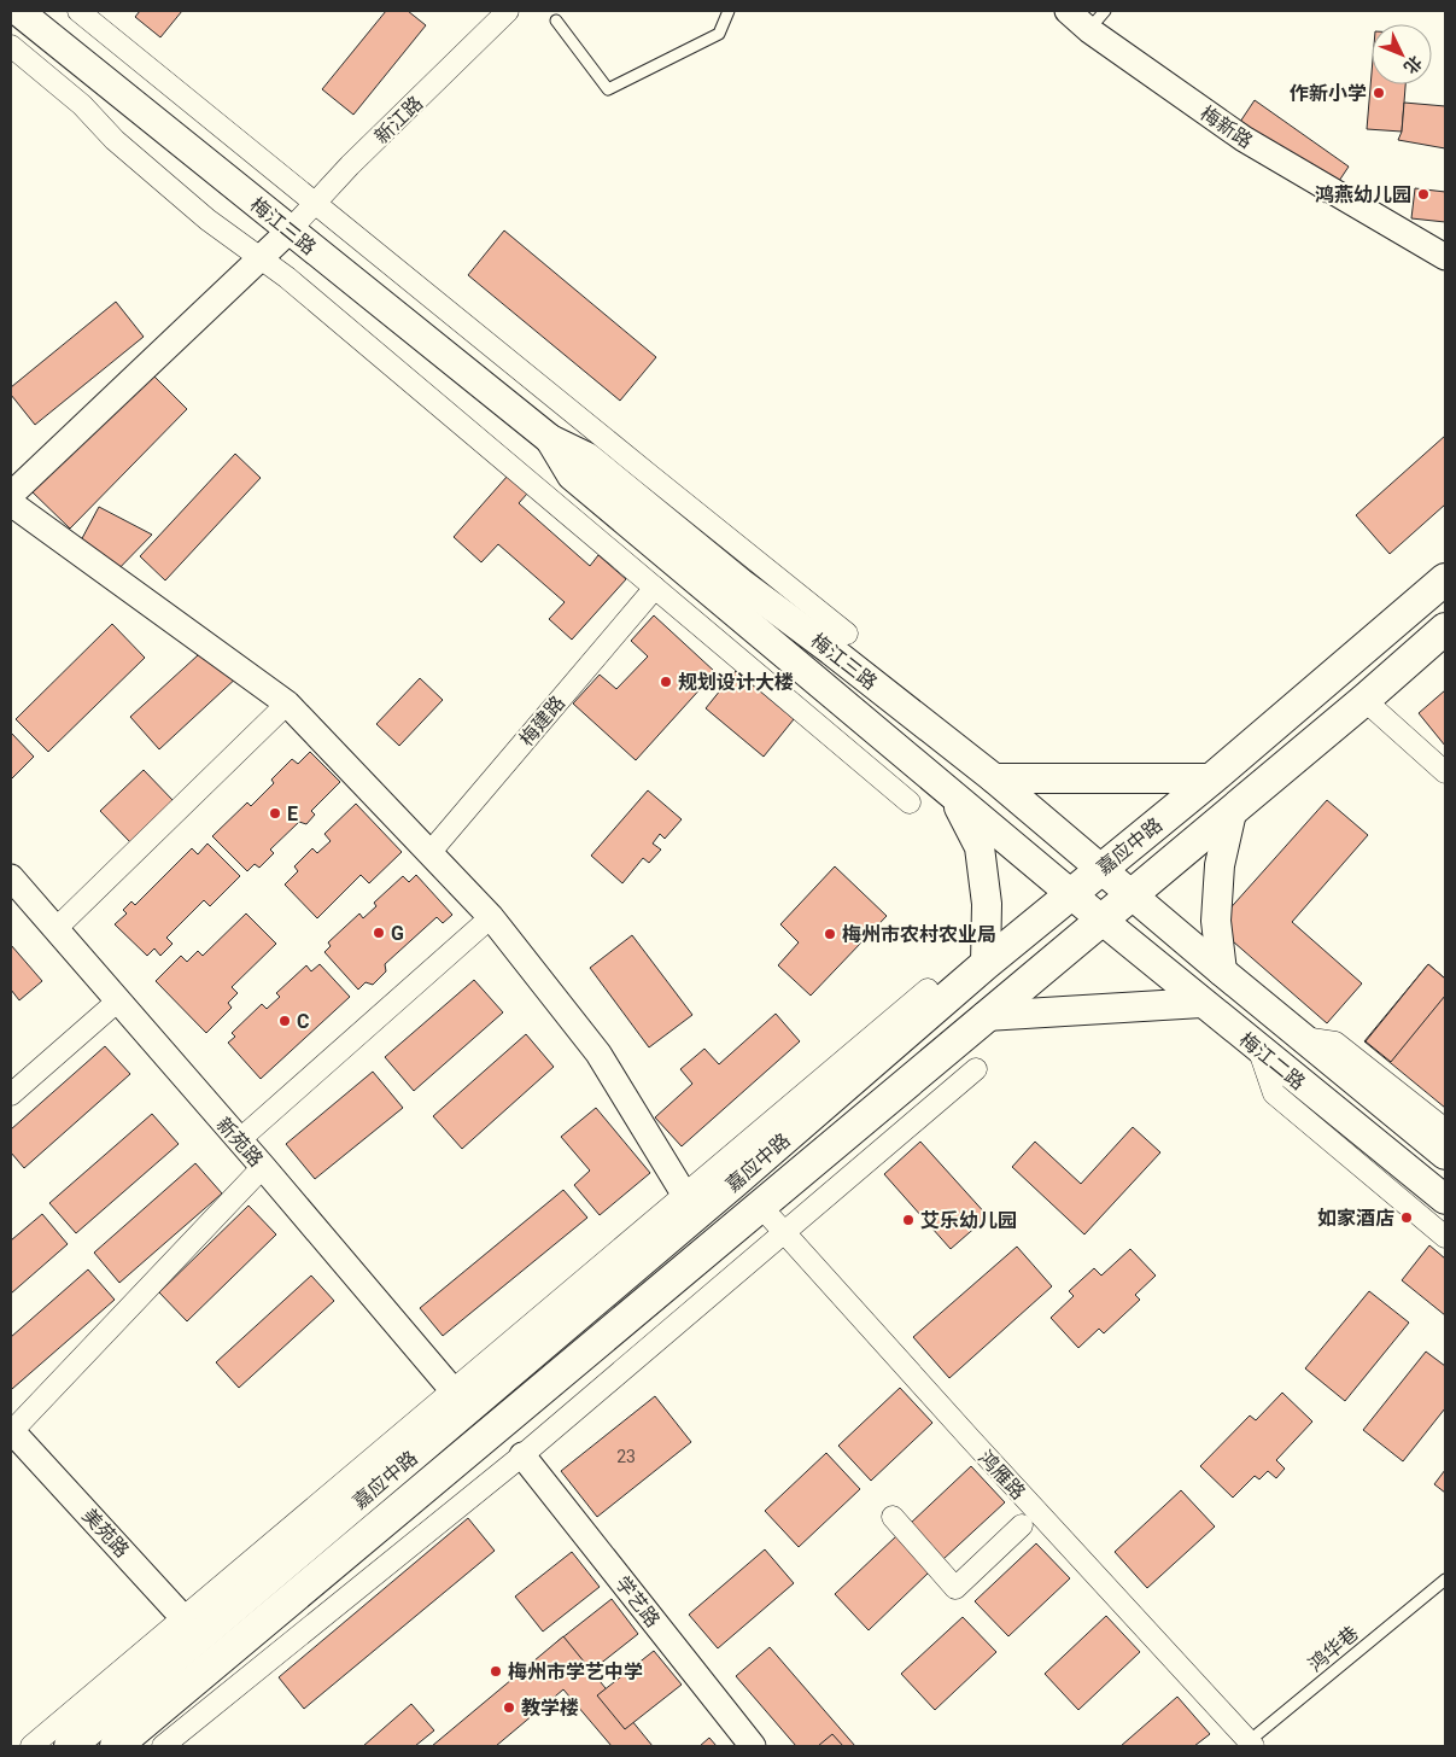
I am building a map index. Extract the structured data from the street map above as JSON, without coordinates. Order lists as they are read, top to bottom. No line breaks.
{"streets":{"main road":["梅江三路","嘉应中路","梅江二路"],"street":["新江路","梅新路","梅建路","新苑路","鸿雁路","美苑路","学艺路"],"lane":["鸿华巷"]},"crossings":[["新江路","梅江三路"],["梅江三路","嘉应中路"],["梅江三路","梅江二路"],["嘉应中路","梅江二路"],["嘉应中路","新苑路"],["嘉应中路","鸿雁路"],["嘉应中路","美苑路"],["鸿雁路","鸿华巷"]],"places":["作新小学","鸿燕幼儿园","规划设计大楼","E","G","梅州市农村农业局","C","如家酒店","艾乐幼儿园","梅州市学艺中学","教学楼"],"house_numbers":["23"],"north":"bottom right"}
